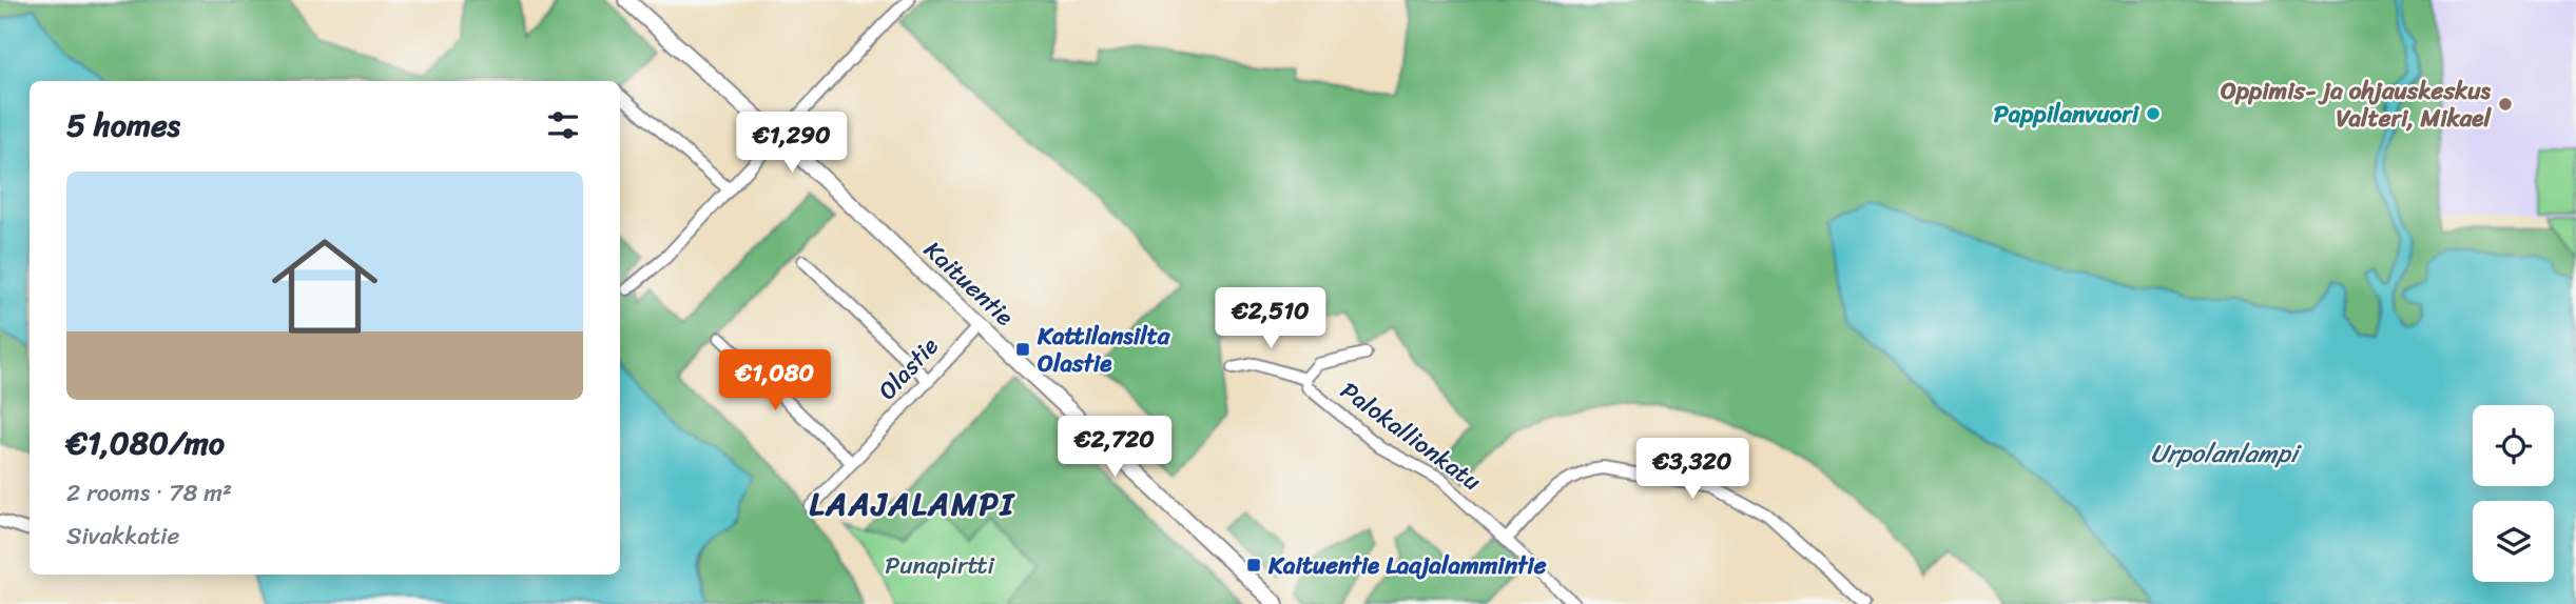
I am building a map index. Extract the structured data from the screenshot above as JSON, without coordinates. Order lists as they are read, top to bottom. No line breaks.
{"streets":{"street":["Kaituentie","Olastie","Palokallionkatu"]},"crossings":[["Kaituentie","Olastie"]],"districts":["LAAJALAMPI"],"water":["Urpolanlampi"],"parks":["Punapirtti"],"places":{"other":["Oppimis- ja ohjauskeskus Valteri, Mikael","Pappilanvuori"],"transit":["Kattilansilta Olastie","Kaituentie Laajalammintie"]},"page":{"heading":"5 homes","price":["€1,290","€2,510","€1,080","€2,720","€3,320"],"list":[{"name":"€1,080/mo","note":"2 rooms · 78 m² · Sivakkatie"}]}}
